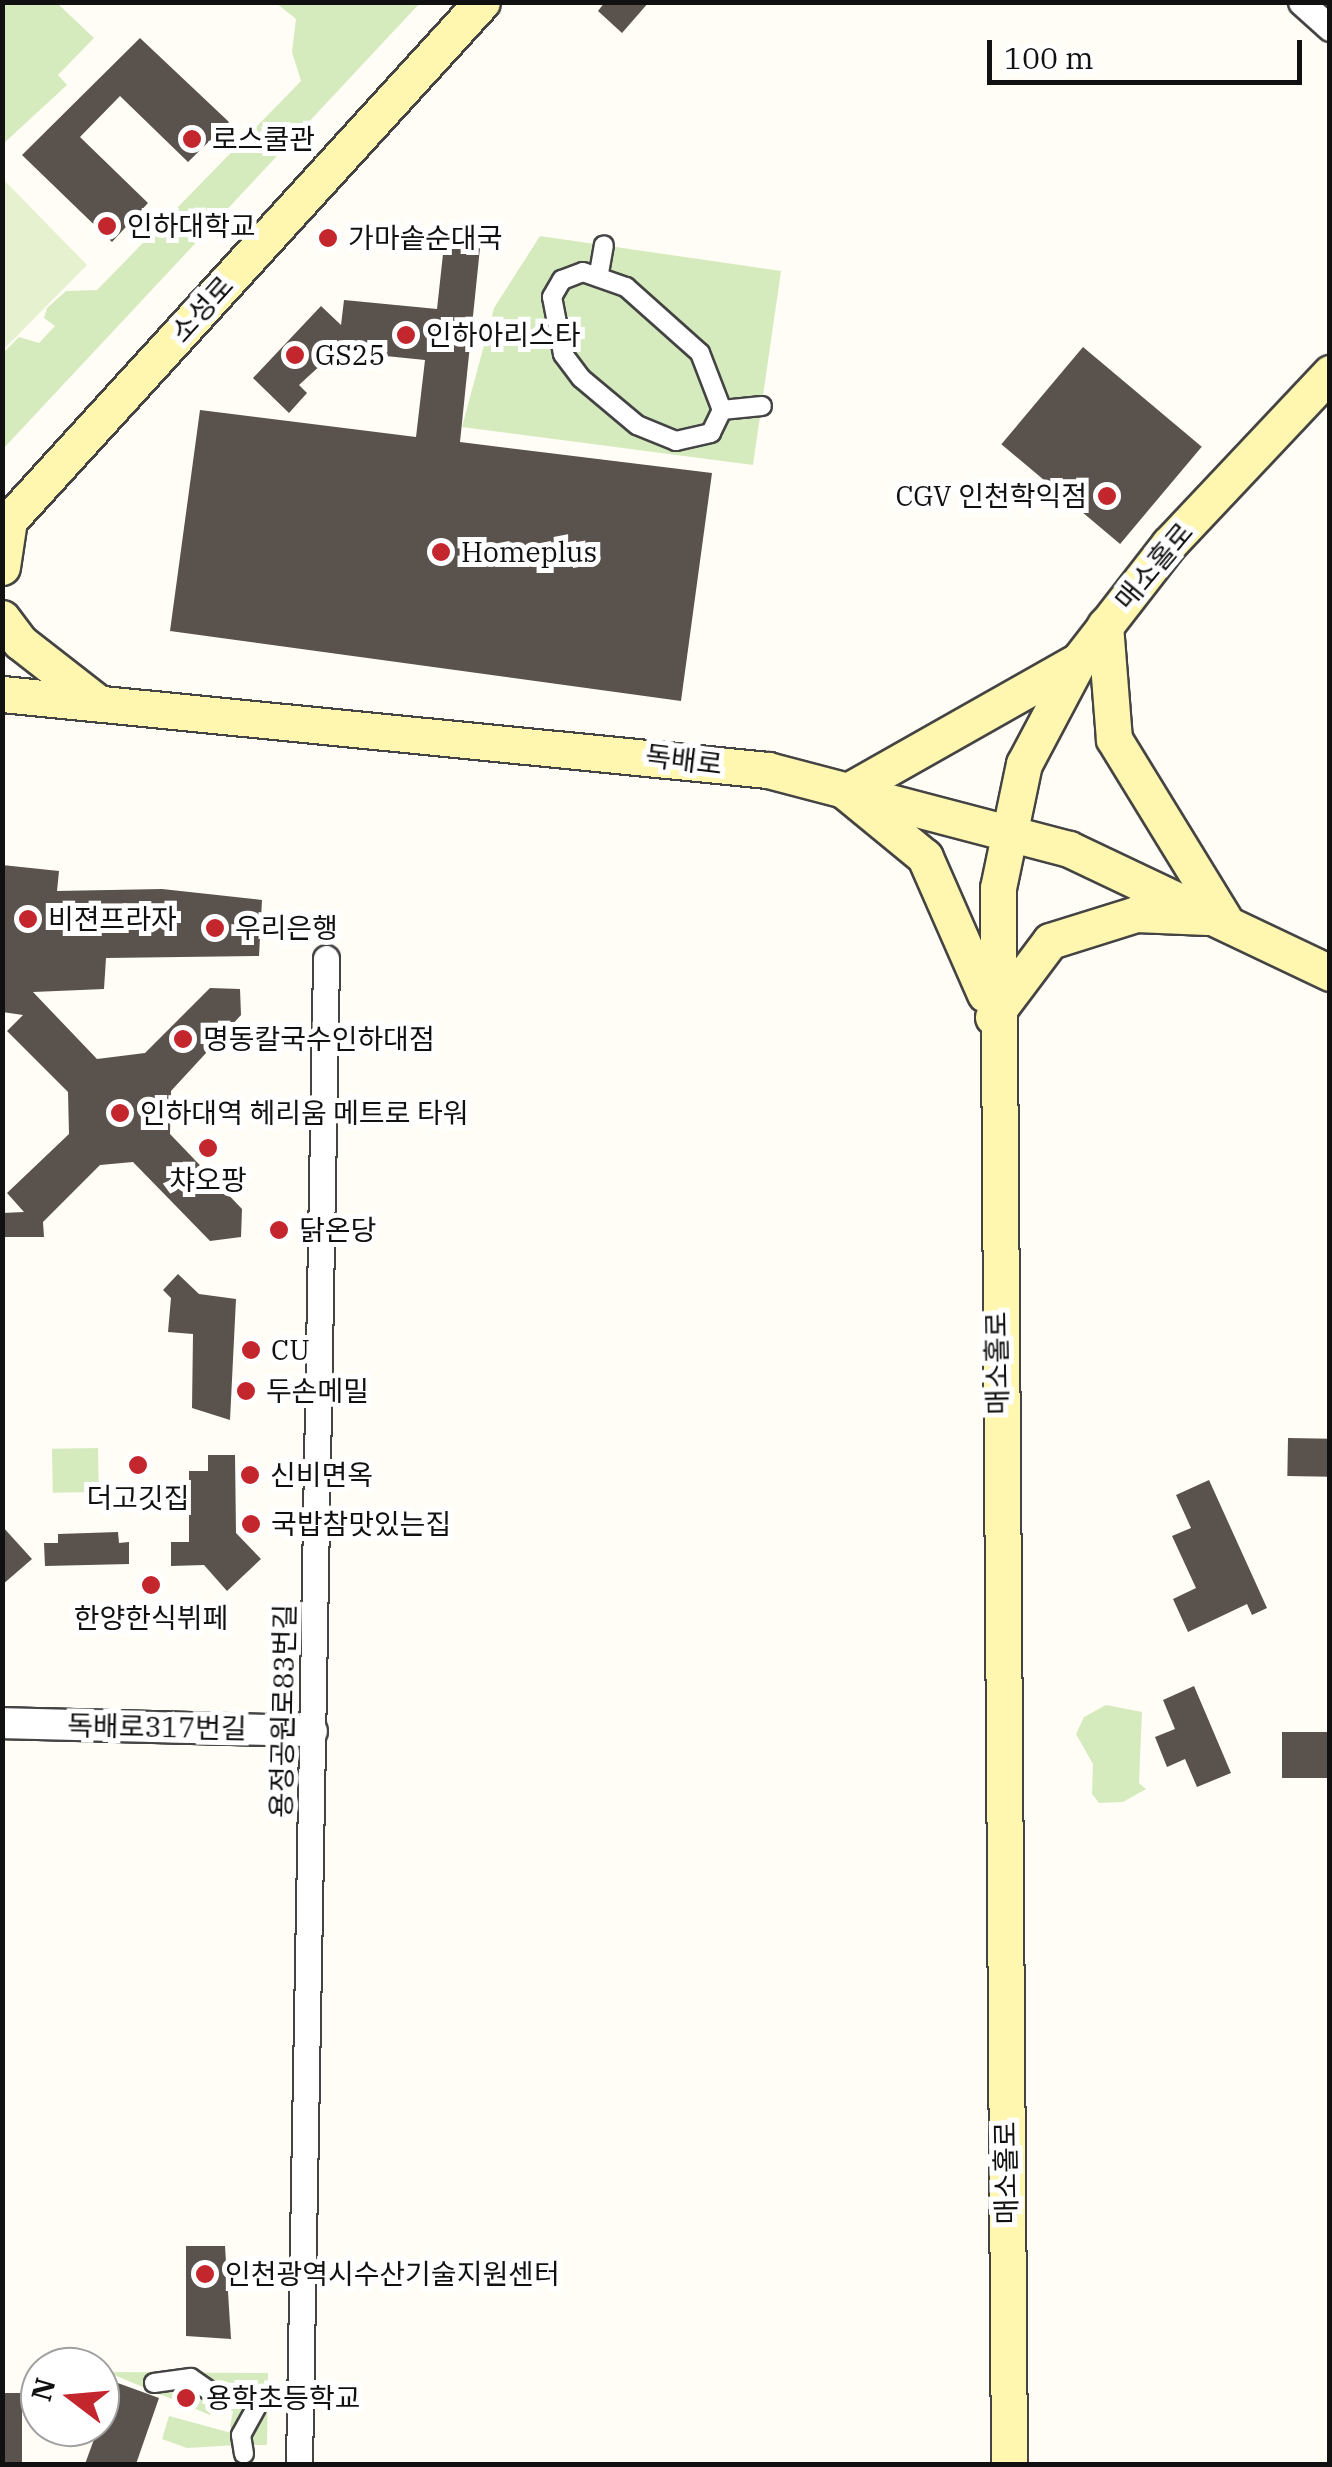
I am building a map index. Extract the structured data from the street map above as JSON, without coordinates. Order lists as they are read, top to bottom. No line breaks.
{"streets":{"main road":["소성로","매소홀로","독배로"],"street":["용정공원로83번길","독배로317번길"]},"crossings":[["매소홀로","독배로"],["용정공원로83번길","독배로317번길"]],"places":["로스쿨관","인하대학교","가마솥순대국","인하아리스타","GS25","CGV 인천학익점","Homeplus","비젼프라자","우리은행","명동칼국수인하대점","인하대역 헤리움 메트로 타워","챠오팡","닭온당","CU","두손메밀","더고깃집","신비면옥","국밥참맛있는집","한양한식뷔페","인천광역시수산기술지원센터","용학초등학교"],"scale_bar":"100 m","north":"left"}
